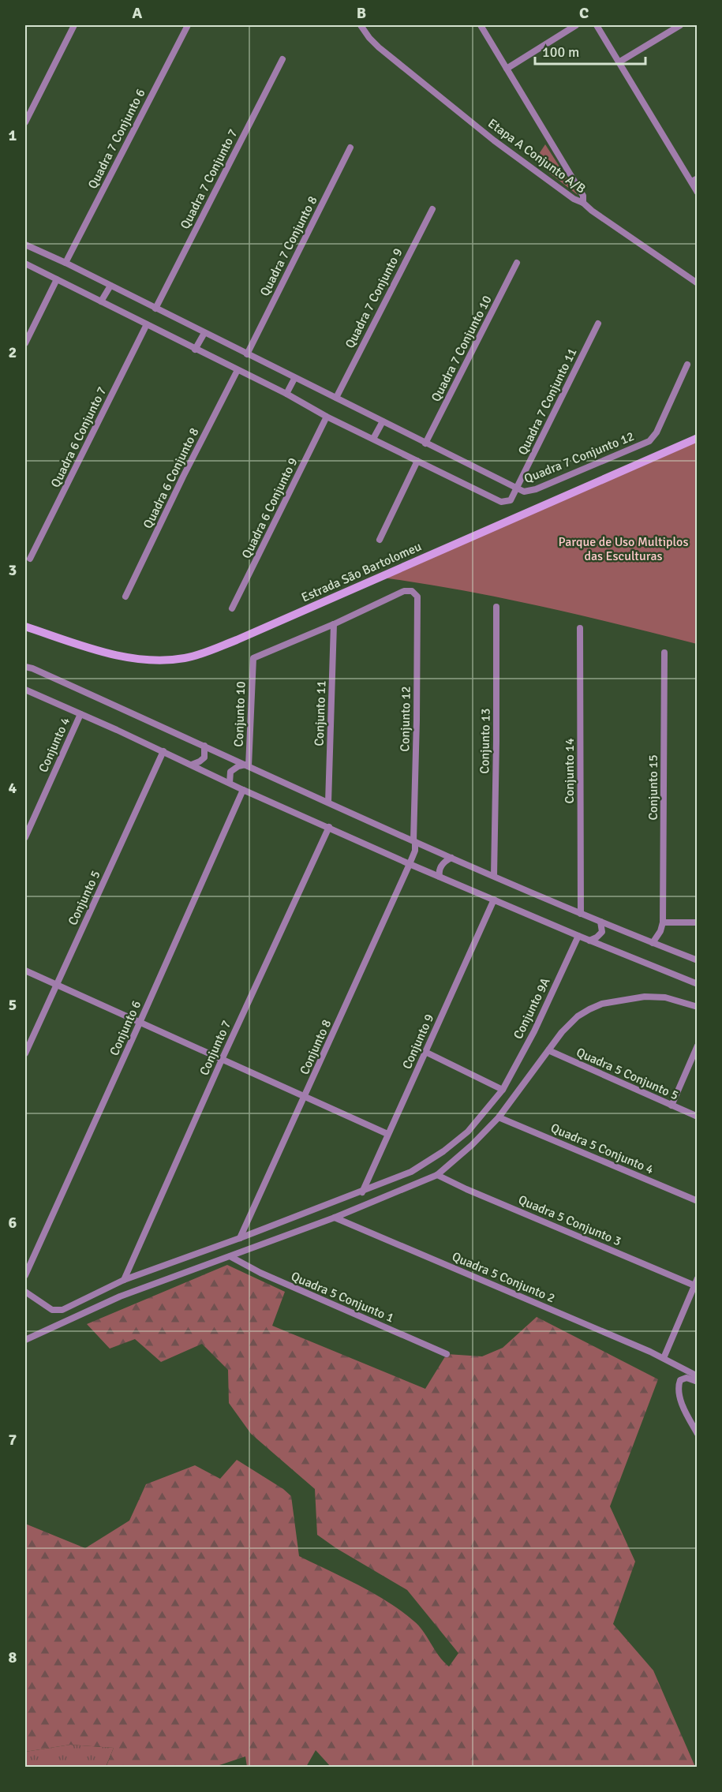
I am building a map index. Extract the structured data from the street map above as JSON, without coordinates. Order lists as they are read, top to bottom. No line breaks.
{"streets":{"street":["Quadra 7 Conjunto 6","Etapa A Conjunto A/B","Quadra 7 Conjunto 7","Quadra 7 Conjunto 8","Quadra 7 Conjunto 9","Quadra 7 Conjunto 10","Quadra 7 Conjunto 11","Quadra 6 Conjunto 7","Quadra 7 Conjunto 12","Quadra 6 Conjunto 8","Quadra 6 Conjunto 9","Estrada São Bartolomeu","Conjunto 11","Conjunto 10","Conjunto 12","Conjunto 13","Conjunto 4","Conjunto 14","Conjunto 15","Conjunto 5","Conjunto 9A","Conjunto 6","Conjunto 9","Conjunto 8","Conjunto 7","Quadra 5 Conjunto 5","Quadra 5 Conjunto 4","Quadra 5 Conjunto 3","Quadra 5 Conjunto 2","Quadra 5 Conjunto 1"]},"crossings":[["Quadra 7 Conjunto 11","Quadra 7 Conjunto 12"],["Conjunto 11","Conjunto 10"],["Conjunto 11","Conjunto 12"],["Conjunto 10","Conjunto 12"],["Conjunto 12","Conjunto 8"],["Conjunto 9A","Conjunto 9"],["Conjunto 9A","Conjunto 8"],["Conjunto 9A","Conjunto 7"]],"parks":["Parque de Uso Multiplos das Esculturas"],"scale_bar":"100 m","grid":{"columns":["A","B","C"],"rows":["1","2","3","4","5","6","7","8"]}}
